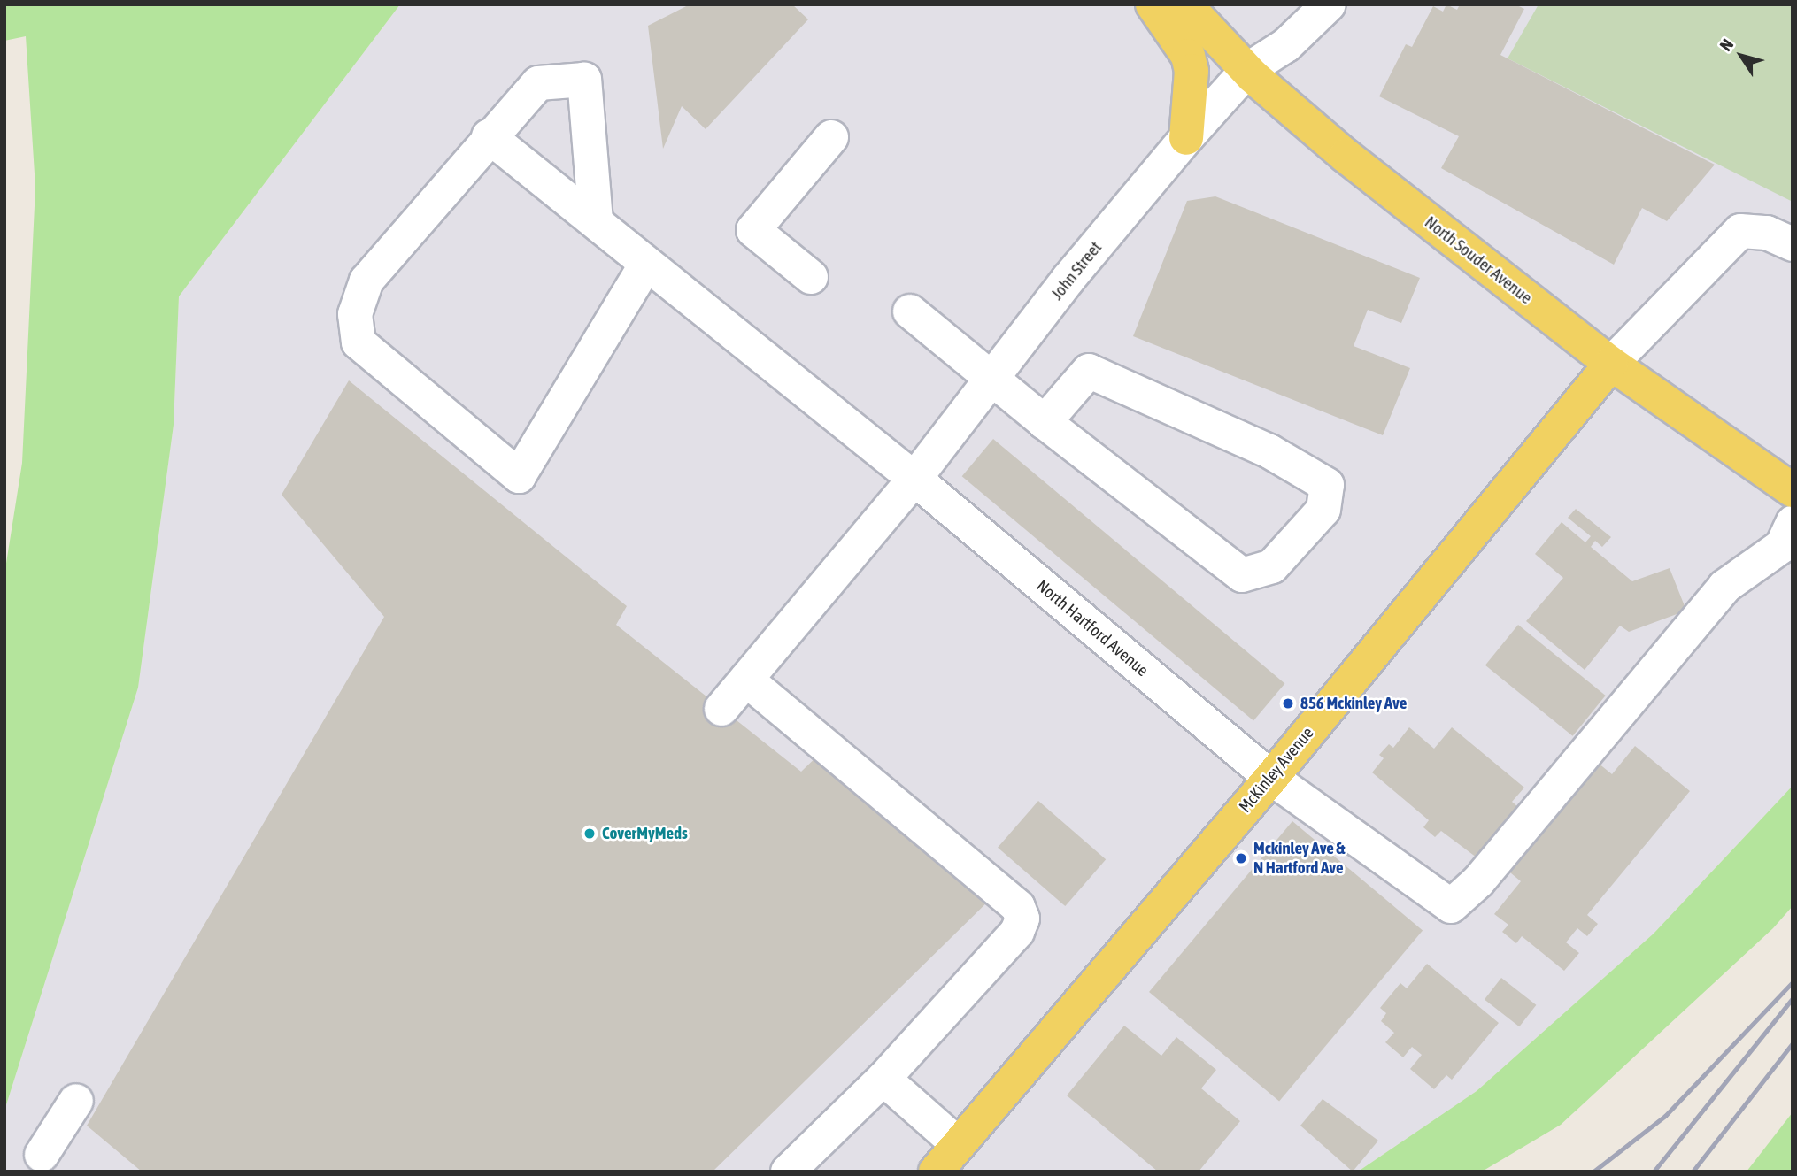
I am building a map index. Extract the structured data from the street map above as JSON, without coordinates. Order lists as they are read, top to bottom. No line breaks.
{"streets":{"main road":["North Souder Avenue","McKinley Avenue"],"street":["John Street","North Hartford Avenue"]},"crossings":[["North Souder Avenue","John Street"],["North Souder Avenue","McKinley Avenue"],["John Street","North Hartford Avenue"],["North Hartford Avenue","McKinley Avenue"]],"places":["856 Mckinley Ave","CoverMyMeds","Mckinley Ave & N Hartford Ave"],"north":"top left"}
